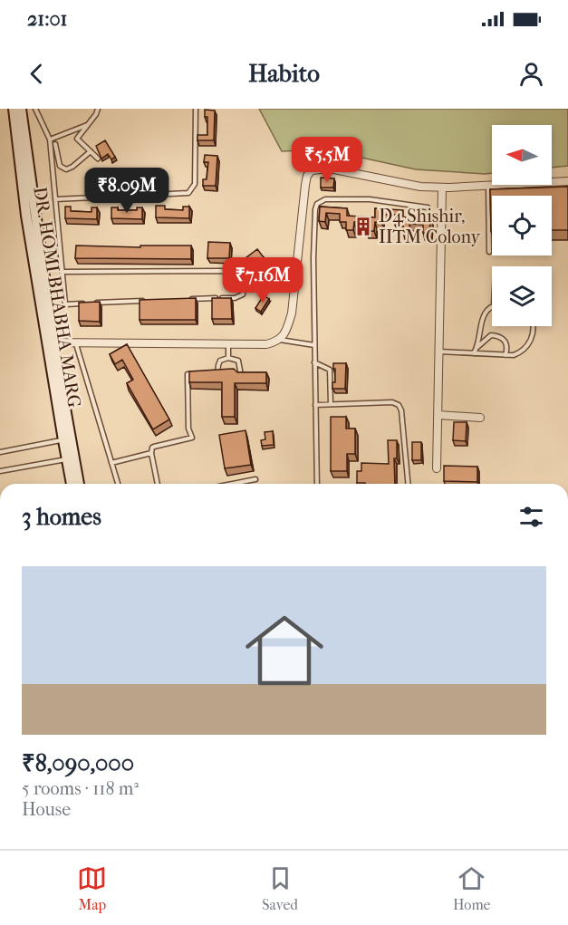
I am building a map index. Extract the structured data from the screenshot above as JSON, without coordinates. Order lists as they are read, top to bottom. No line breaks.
{"streets":{"main road":["DR. HOMI BHABHA MARG"]},"places":{"building":["D4 Shishir, IITM Colony"]},"north":"left","page":{"status":"21:01","header":"Habito","price":["₹5.5M","₹8.09M","₹7.16M"],"heading":"3 homes","list":[{"name":"₹8,090,000","note":"5 rooms · 118 m² · House"}],"tabs":["Map","Saved","Home"]}}
